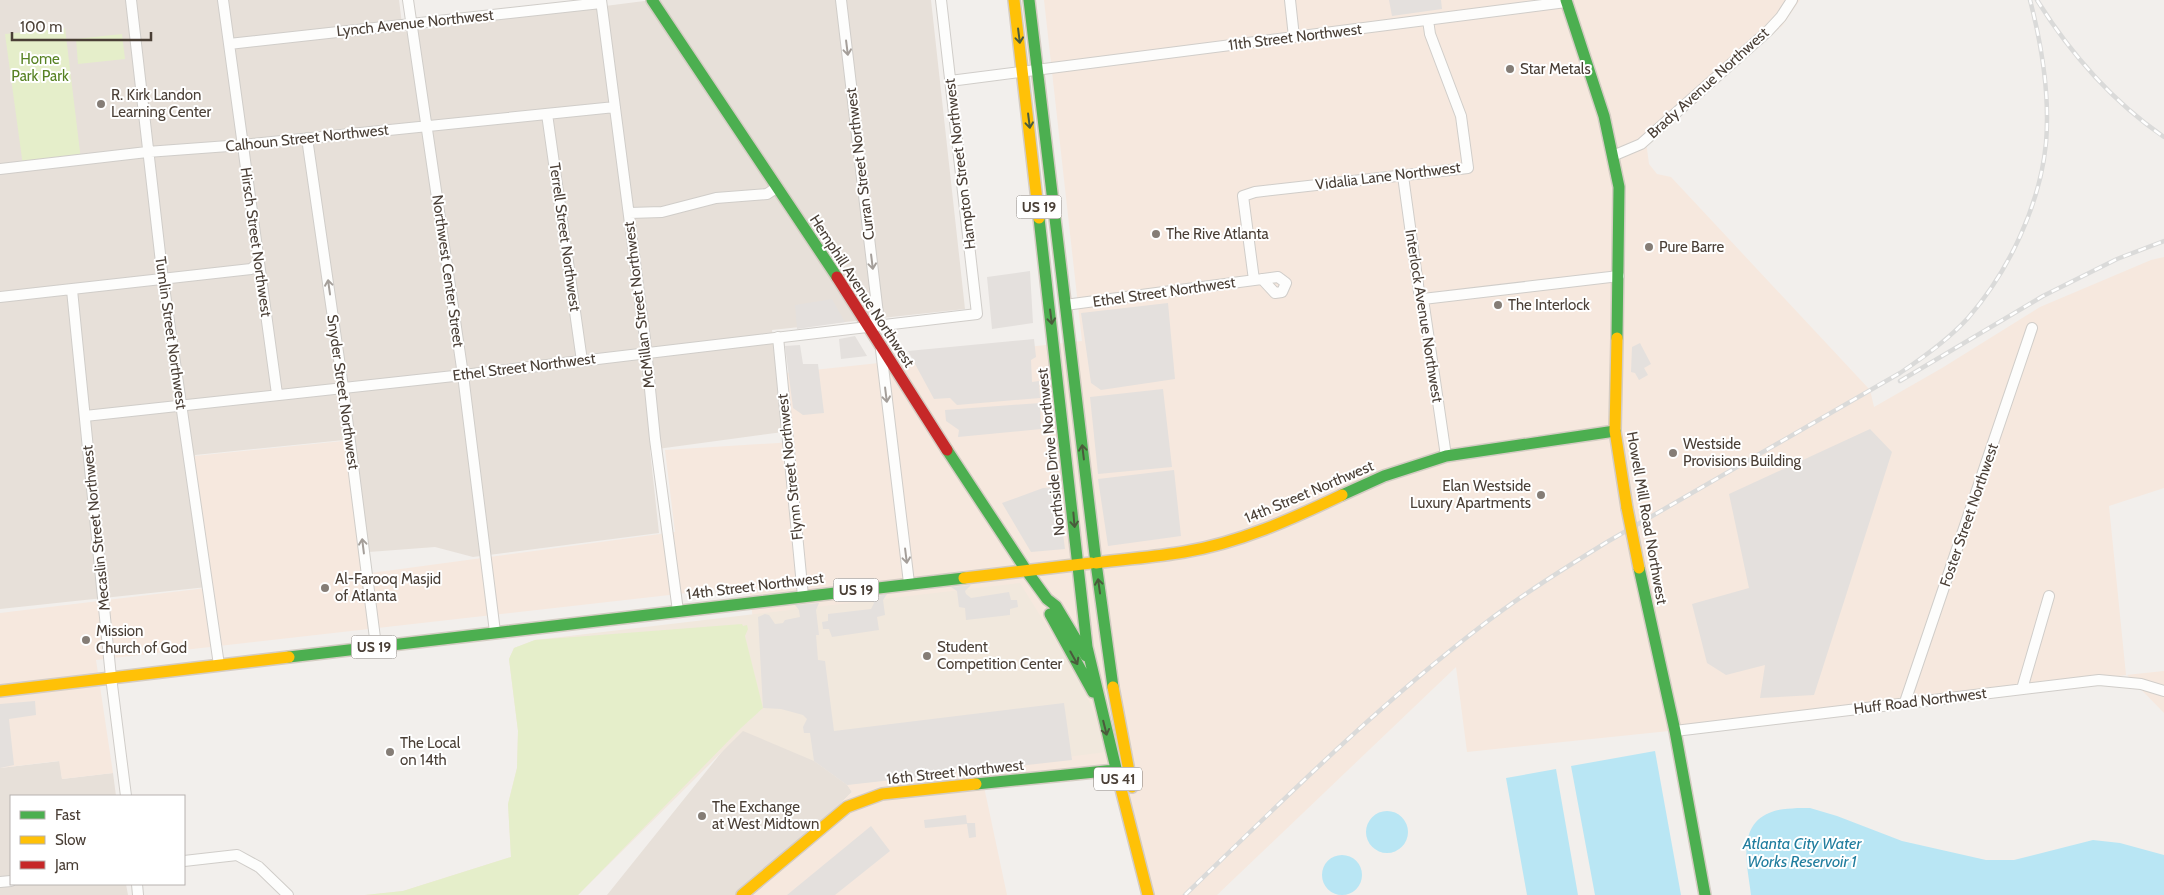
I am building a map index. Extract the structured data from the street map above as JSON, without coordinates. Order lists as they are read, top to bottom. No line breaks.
{"streets":{"main road":["US 19","Hemphill Avenue Northwest","Northside Drive Northwest","14th Street Northwest","Howell Mill Road Northwest","16th Street Northwest","US 41"],"street":["Lynch Avenue Northwest","11th Street Northwest","Brady Avenue Northwest","Calhoun Street Northwest","Curran Street Northwest","Hampton Street Northwest","Vidalia Lane Northwest","Terrell Street Northwest","Hirsch Street Northwest","Northwest Center Street","Ethel Street Northwest","McMillan Street Northwest","Interlock Avenue Northwest","Tumlin Street Northwest","Snyder Street Northwest","Flynn Street Northwest","Foster Street Northwest","Mecaslin Street Northwest","Huff Road Northwest"]},"crossings":[["Lynch Avenue Northwest","Hirsch Street Northwest"],["Lynch Avenue Northwest","Northwest Center Street"],["Lynch Avenue Northwest","McMillan Street Northwest"],["11th Street Northwest","Hampton Street Northwest"],["11th Street Northwest","Vidalia Lane Northwest"],["11th Street Northwest","Northside Drive Northwest"],["11th Street Northwest","Howell Mill Road Northwest"],["Brady Avenue Northwest","Howell Mill Road Northwest"],["Calhoun Street Northwest","Terrell Street Northwest"],["Calhoun Street Northwest","Hirsch Street Northwest"],["Calhoun Street Northwest","Northwest Center Street"],["Calhoun Street Northwest","McMillan Street Northwest"],["Calhoun Street Northwest","Tumlin Street Northwest"],["Calhoun Street Northwest","Snyder Street Northwest"],["Curran Street Northwest","Hemphill Avenue Northwest"],["Curran Street Northwest","Ethel Street Northwest"],["Hampton Street Northwest","Ethel Street Northwest"],["Vidalia Lane Northwest","Ethel Street Northwest"],["Vidalia Lane Northwest","Interlock Avenue Northwest"],["Terrell Street Northwest","Ethel Street Northwest"],["Hirsch Street Northwest","Ethel Street Northwest"],["Northwest Center Street","Ethel Street Northwest"],["Northwest Center Street","14th Street Northwest"],["Hemphill Avenue Northwest","Ethel Street Northwest"],["Hemphill Avenue Northwest","Northside Drive Northwest"],["Hemphill Avenue Northwest","14th Street Northwest"],["Ethel Street Northwest","McMillan Street Northwest"],["Ethel Street Northwest","Tumlin Street Northwest"],["Ethel Street Northwest","Snyder Street Northwest"],["Ethel Street Northwest","Northside Drive Northwest"],["Ethel Street Northwest","Flynn Street Northwest"],["Ethel Street Northwest","Mecaslin Street Northwest"],["McMillan Street Northwest","14th Street Northwest"],["Interlock Avenue Northwest","14th Street Northwest"],["Tumlin Street Northwest","14th Street Northwest"],["Snyder Street Northwest","14th Street Northwest"],["Northside Drive Northwest","14th Street Northwest"],["Northside Drive Northwest","16th Street Northwest"],["Flynn Street Northwest","14th Street Northwest"],["14th Street Northwest","Howell Mill Road Northwest"],["14th Street Northwest","Mecaslin Street Northwest"],["Foster Street Northwest","Huff Road Northwest"],["Howell Mill Road Northwest","Huff Road Northwest"]],"one_way":["Curran Street Northwest","Snyder Street Northwest"],"water":["Atlanta City Water Works Reservoir 1"],"parks":["Home Park Park"],"places":["Star Metals","R. Kirk Landon Learning Center","The Rive Atlanta","Pure Barre","The Interlock","Westside Provisions Building","Elan Westside Luxury Apartments","Al-Farooq Masjid of Atlanta","Mission Church of God","Student Competition Center","The Local on 14th","The Exchange at West Midtown"],"legend":["Fast","Slow","Jam"],"scale_bar":"100 m"}
